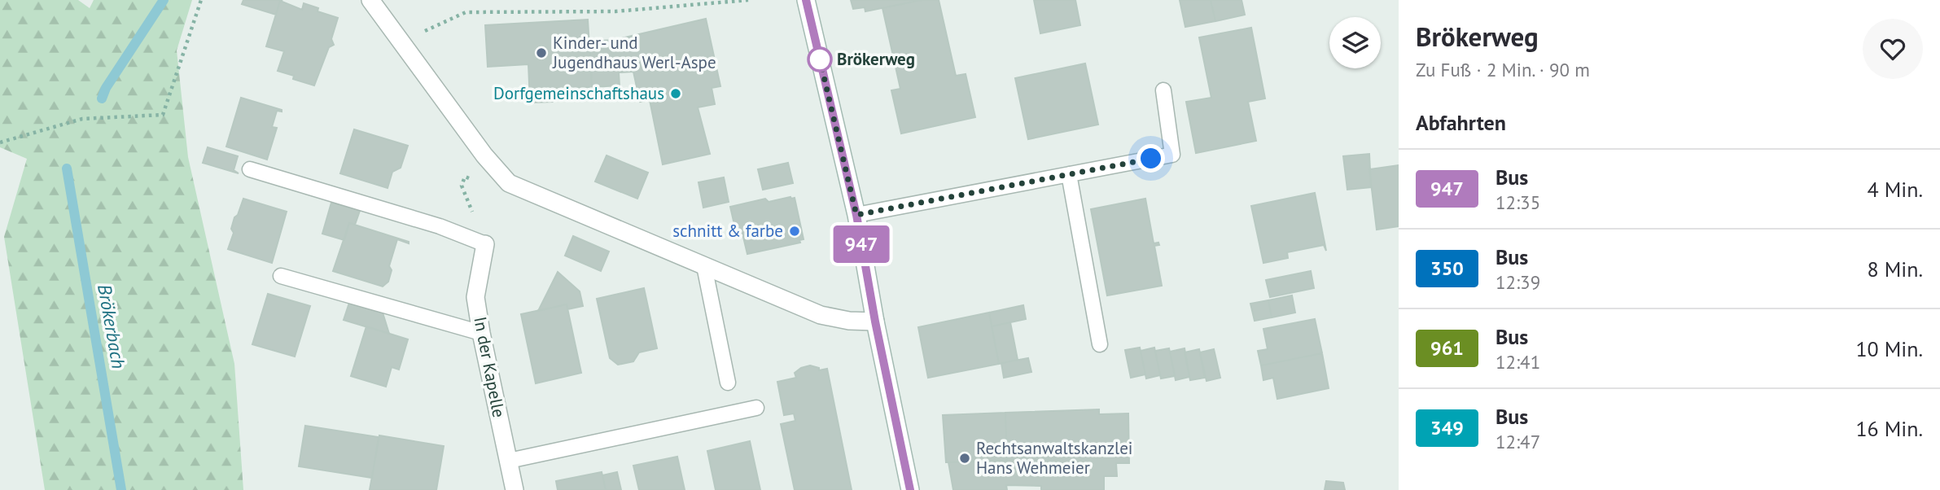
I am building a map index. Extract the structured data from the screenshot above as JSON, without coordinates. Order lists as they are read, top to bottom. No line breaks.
{"streets":{"street":["In der Kapelle"]},"water":["Brökerbach"],"places":["Kinder- und Jugendhaus Werl-Aspe","Brökerweg","Dorfgemeinschaftshaus","schnitt & farbe","Rechtsanwaltskanzlei Hans Wehmeier"],"lines":["bus line 947"],"page":{"on_map":"947","heading":[["Brökerweg","Zu Fuß · 2 Min. · 90 m"],"Abfahrten"],"list":[{"mark":"947","name":"Bus","note":"12:35","value":"4 Min."},{"mark":"350","name":"Bus","note":"12:39","value":"8 Min."},{"mark":"961","name":"Bus","note":"12:41","value":"10 Min."},{"mark":"349","name":"Bus","note":"12:47","value":"16 Min."}]}}
